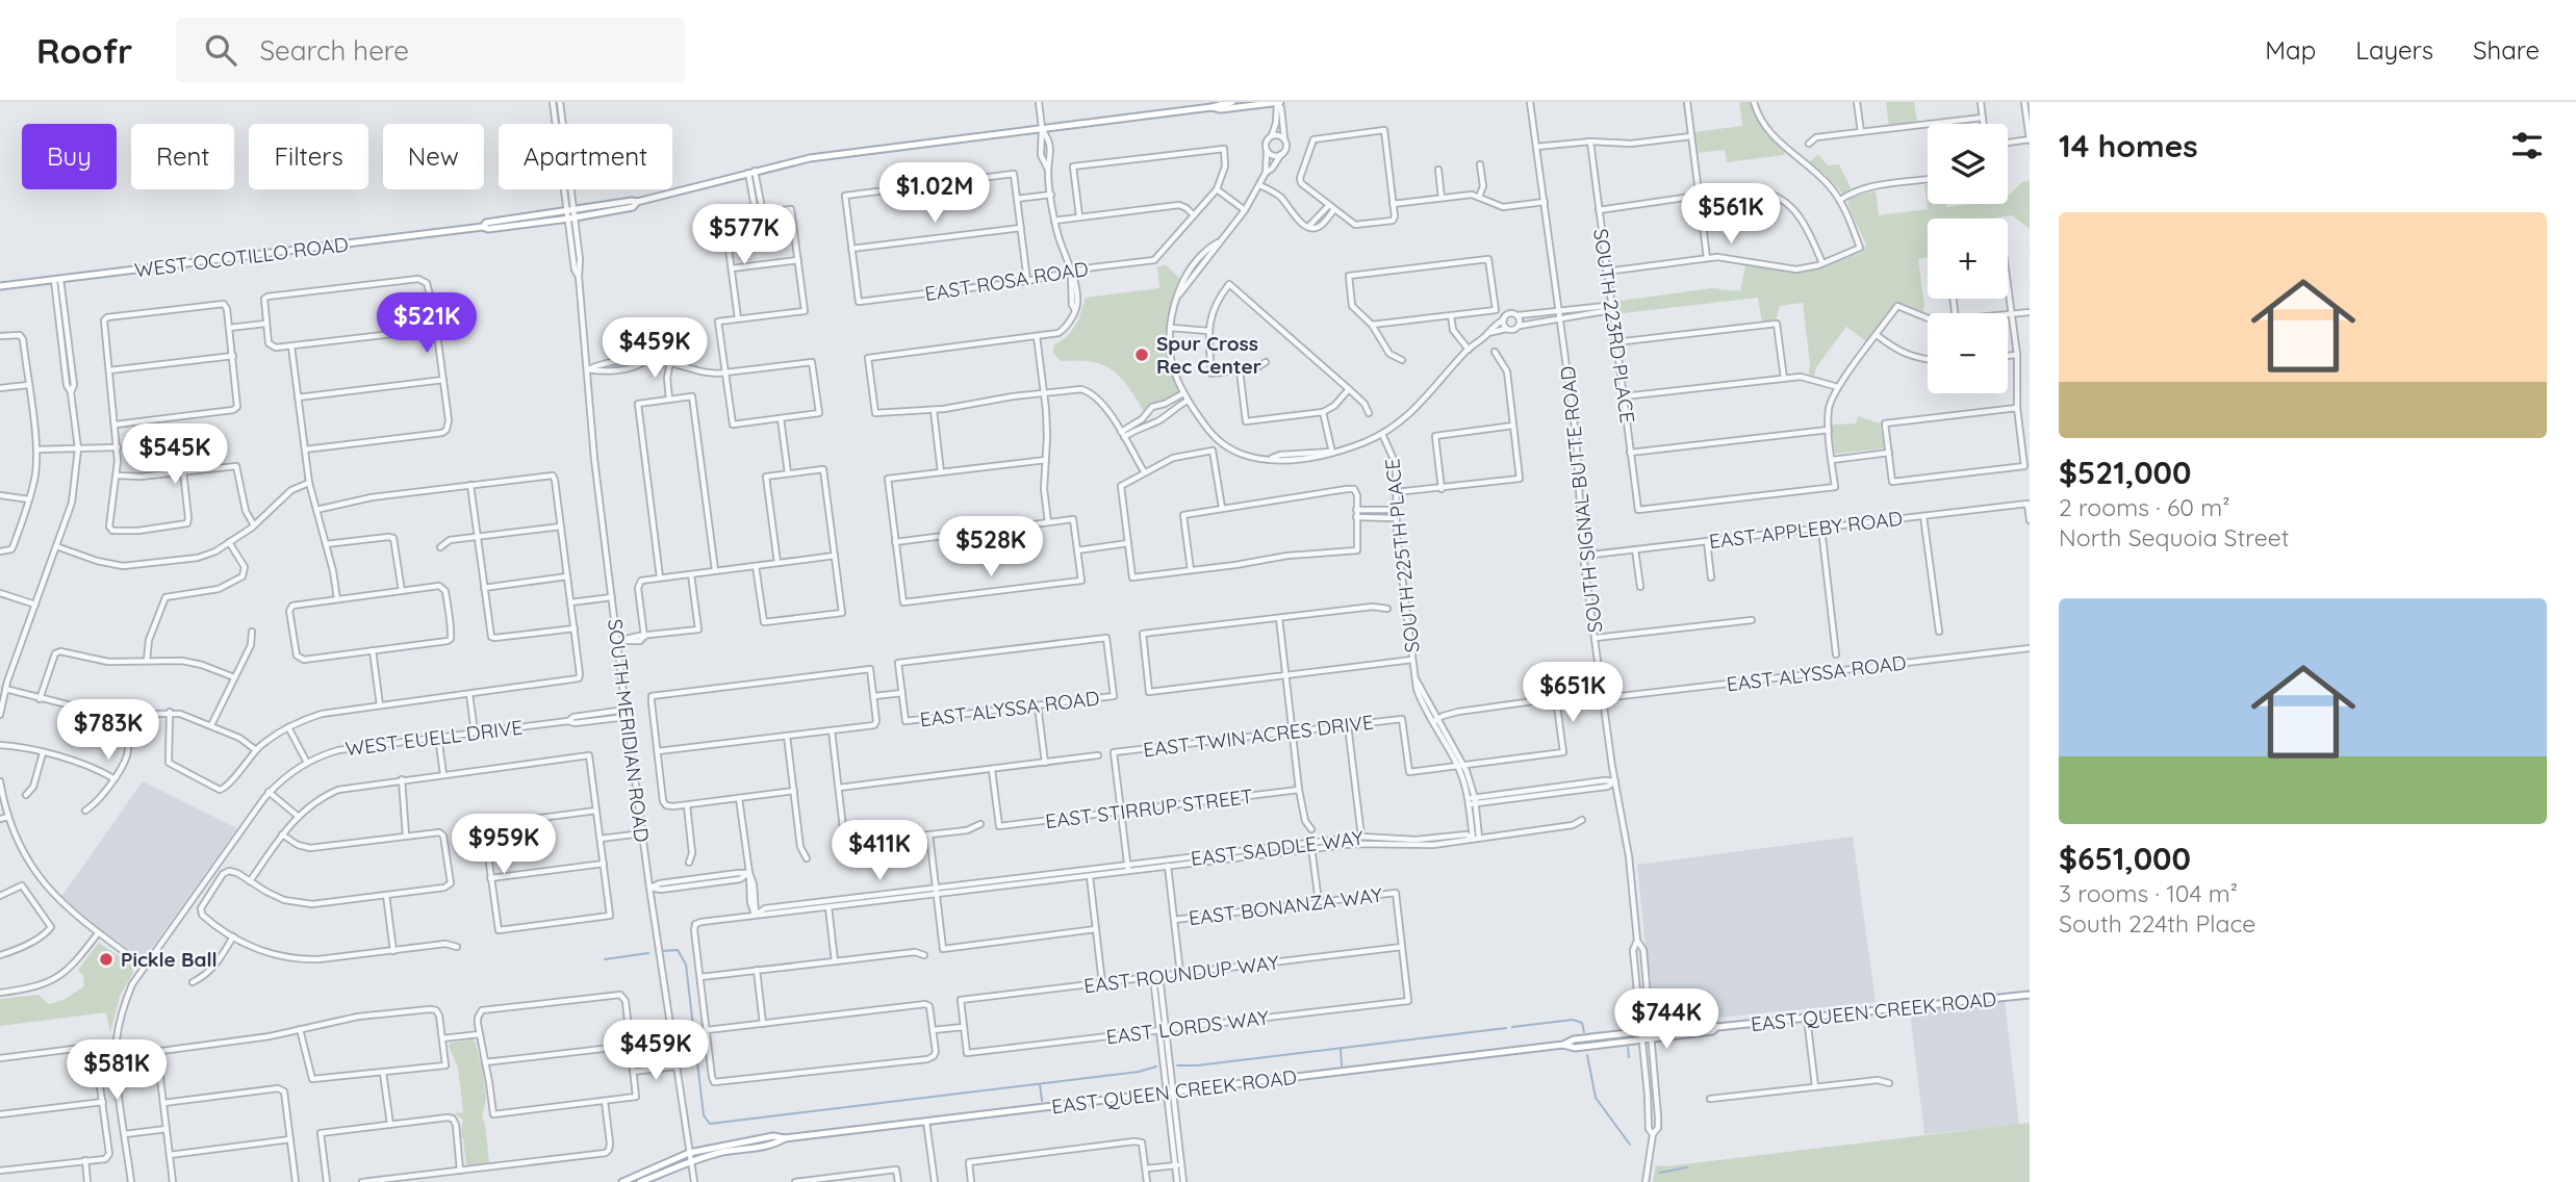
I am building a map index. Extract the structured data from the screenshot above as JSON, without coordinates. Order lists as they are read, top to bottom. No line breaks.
{"streets":{"main road":["WEST OCOTILLO ROAD","EAST QUEEN CREEK ROAD"],"street":["EAST ROSA ROAD","SOUTH 223RD PLACE","SOUTH SIGNAL BUTTE ROAD","EAST APPLEBY ROAD","SOUTH 225TH PLACE","EAST ALYSSA ROAD","SOUTH MERIDIAN ROAD","EAST TWIN ACRES DRIVE","WEST EUELL DRIVE","EAST STIRRUP STREET","EAST SADDLE WAY","EAST BONANZA WAY","EAST ROUNDUP WAY","EAST LORDS WAY"]},"crossings":[["WEST OCOTILLO ROAD","SOUTH MERIDIAN ROAD"],["SOUTH SIGNAL BUTTE ROAD","EAST APPLEBY ROAD"],["SOUTH SIGNAL BUTTE ROAD","EAST ALYSSA ROAD"],["SOUTH SIGNAL BUTTE ROAD","EAST QUEEN CREEK ROAD"],["SOUTH 225TH PLACE","EAST TWIN ACRES DRIVE"],["SOUTH 225TH PLACE","EAST SADDLE WAY"],["SOUTH MERIDIAN ROAD","WEST EUELL DRIVE"],["SOUTH MERIDIAN ROAD","EAST QUEEN CREEK ROAD"],["EAST TWIN ACRES DRIVE","EAST STIRRUP STREET"],["EAST BONANZA WAY","EAST ROUNDUP WAY"],["EAST BONANZA WAY","EAST LORDS WAY"],["EAST ROUNDUP WAY","EAST LORDS WAY"]],"places":["Spur Cross Rec Center","Pickle Ball"],"page":{"header":"Roofr","search":"Search here","nav":["Map","Layers","Share"],"heading":"14 homes","map_buttons":["+","−"],"chip":["Buy","Rent","Filters","New","Apartment"],"price":["$1.02M","$561K","$577K","$521K","$459K","$545K","$528K","$651K","$783K","$959K","$411K","$744K","$459K","$581K"],"list":[{"name":"$521,000","note":"2 rooms · 60 m² · North Sequoia Street"},{"name":"$651,000","note":"3 rooms · 104 m² · South 224th Place"}]}}
